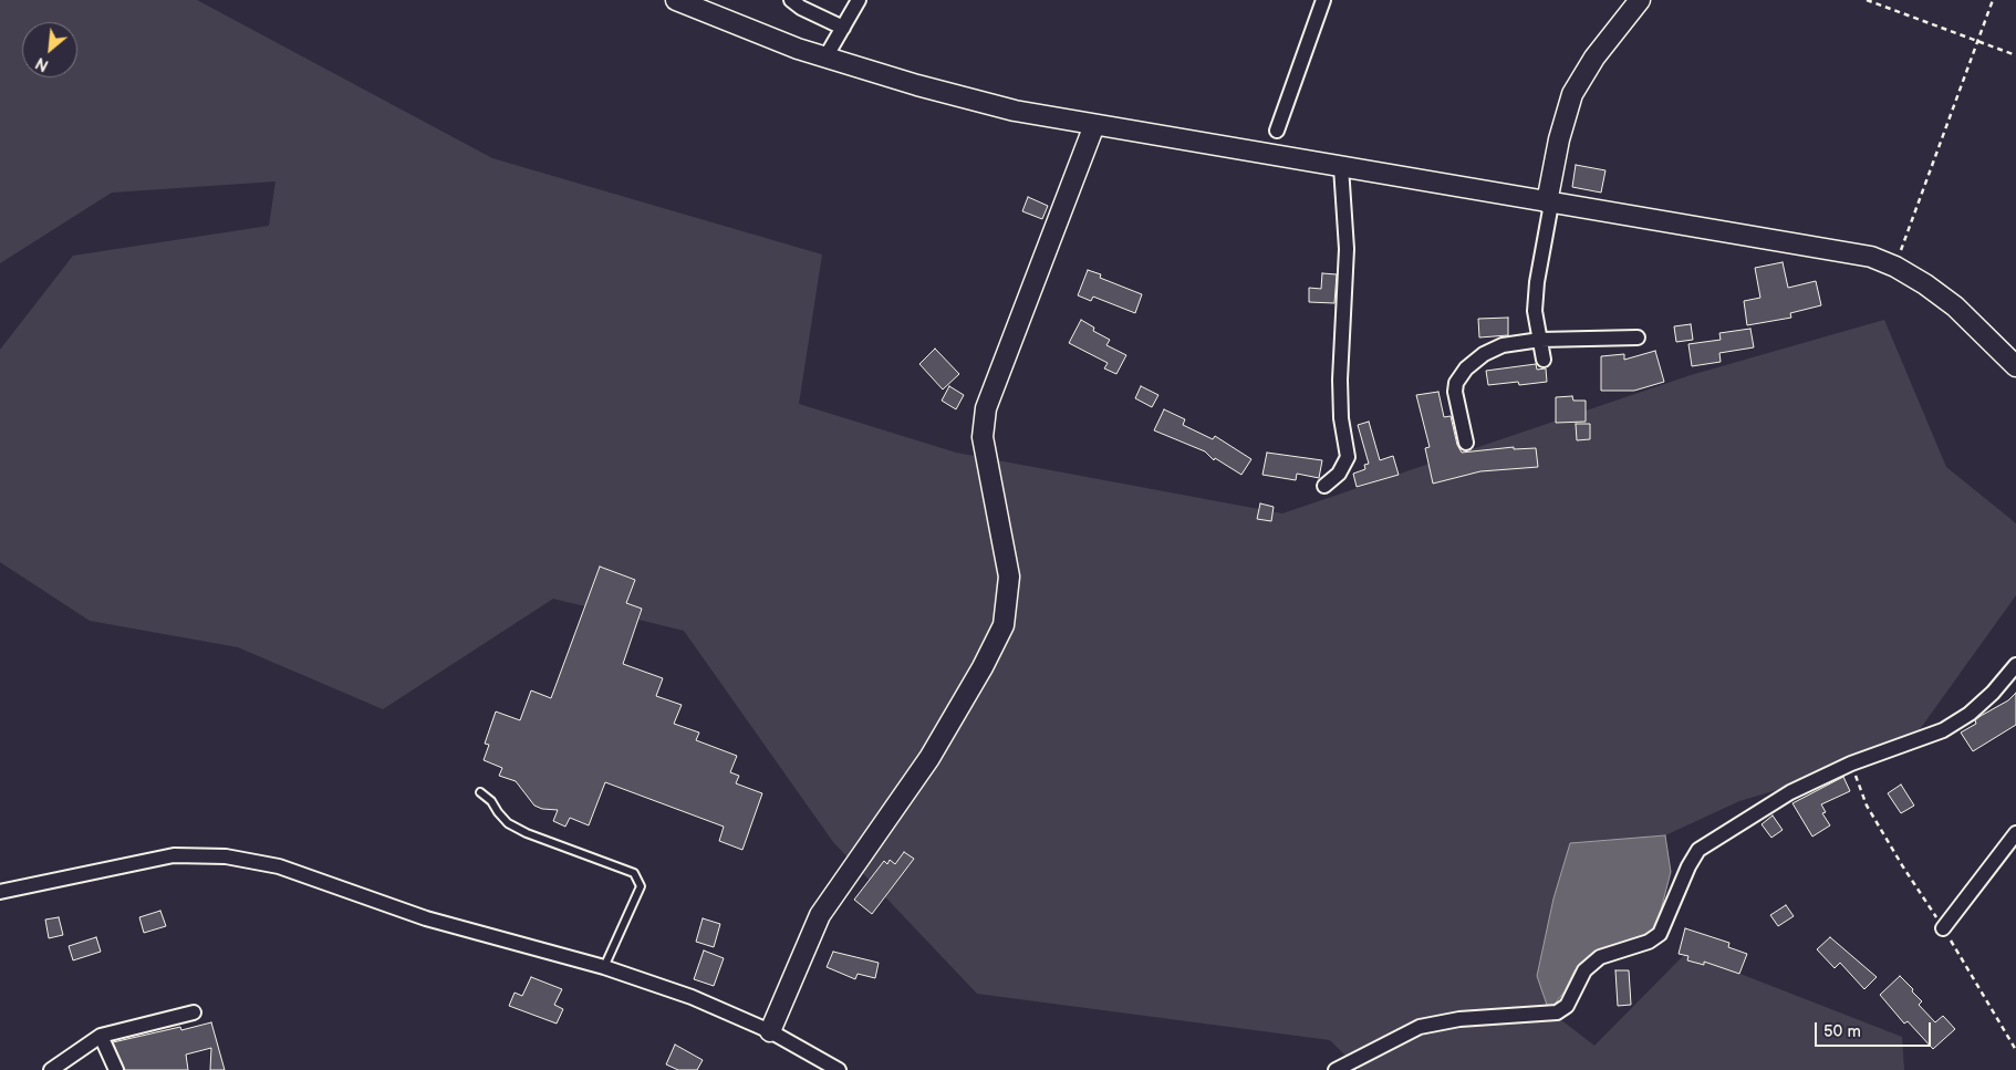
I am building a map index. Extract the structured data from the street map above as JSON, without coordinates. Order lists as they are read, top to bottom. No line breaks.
{"scale_bar":"50 m","north":"bottom left"}
